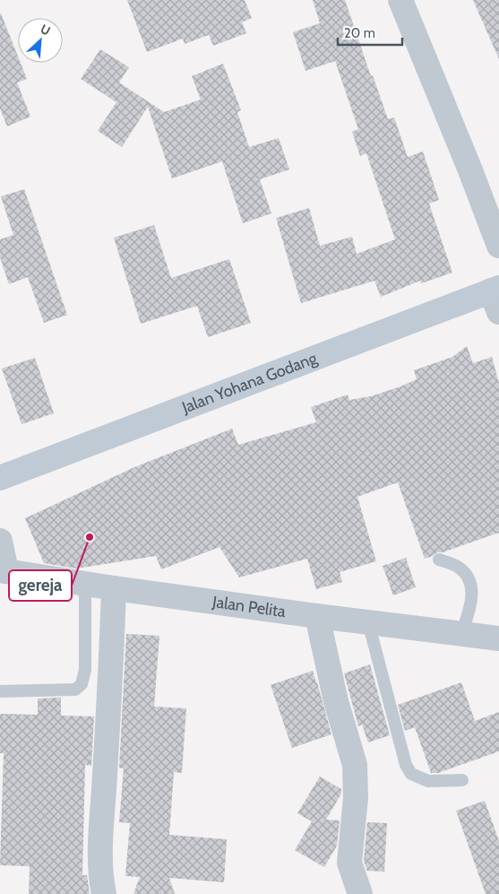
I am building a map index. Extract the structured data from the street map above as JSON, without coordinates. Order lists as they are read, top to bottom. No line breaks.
{"streets":{"main road":["Jalan Yohana Godang"],"street":["Jalan Pelita"]},"places":["gereja"],"scale_bar":"20 m","north":"top right"}
